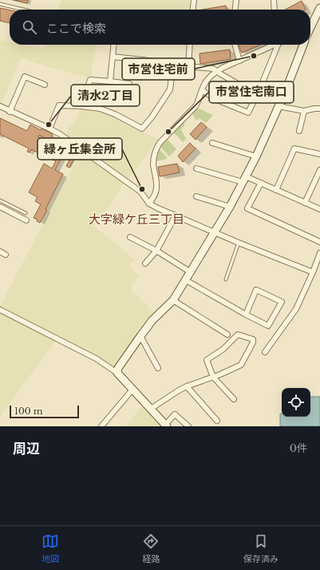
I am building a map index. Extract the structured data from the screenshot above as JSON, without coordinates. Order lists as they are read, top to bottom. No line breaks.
{"districts":["大字緑ケ丘三丁目"],"places":["市営住宅前","清水2丁目","市営住宅南口","緑ヶ丘集会所"],"scale_bar":"100 m","page":{"search":"ここで検索","scale":"100 m","heading":["周辺","0件"],"nav":["地図","経路","保存済み"]}}
